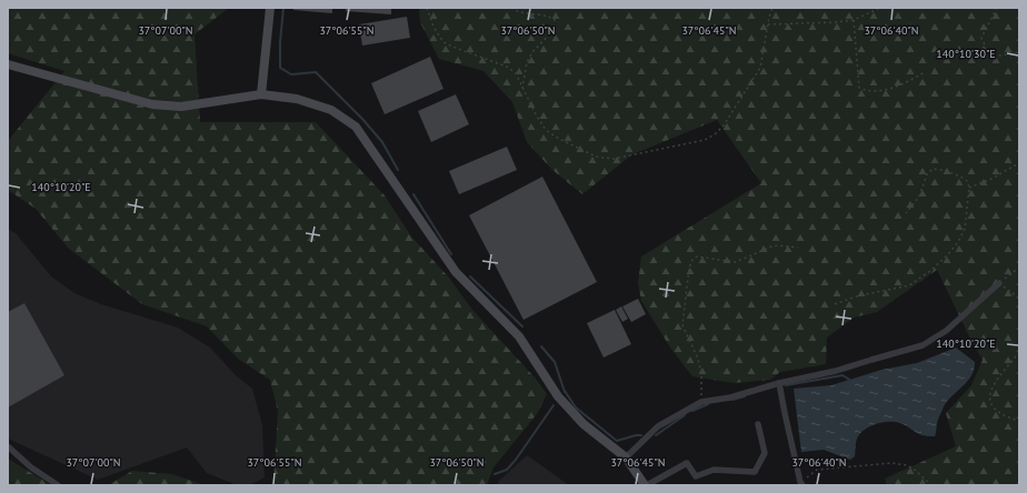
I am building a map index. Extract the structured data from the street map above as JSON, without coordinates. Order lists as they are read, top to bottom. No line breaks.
{"coordinates":["37°07'00\"N","37°06'55\"N","37°06'50\"N","37°06'45\"N","37°06'40\"N","140°10'30\"E","140°10'20\"E"]}
